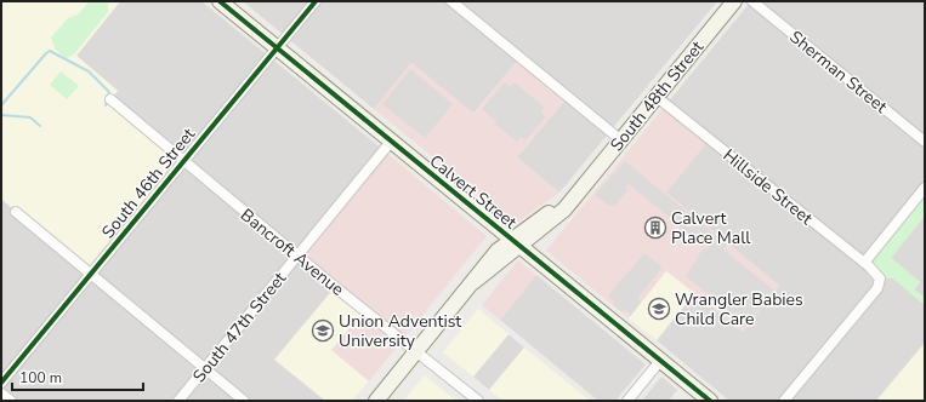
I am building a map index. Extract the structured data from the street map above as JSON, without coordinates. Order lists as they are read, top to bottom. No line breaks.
{"streets":{"main road":["South 48th Street","Calvert Street"],"street":["Sherman Street","South 46th Street","Hillside Street","Bancroft Avenue","South 47th Street"]},"crossings":[["South 48th Street","Hillside Street"],["South 48th Street","Calvert Street"],["South 48th Street","Bancroft Avenue"],["South 46th Street","Calvert Street"],["South 46th Street","Bancroft Avenue"],["Calvert Street","South 47th Street"],["Bancroft Avenue","South 47th Street"]],"places":{"building":["Calvert Place Mall"],"school or university":["Wrangler Babies Child Care","Union Adventist University"]},"scale_bar":"100 m"}
